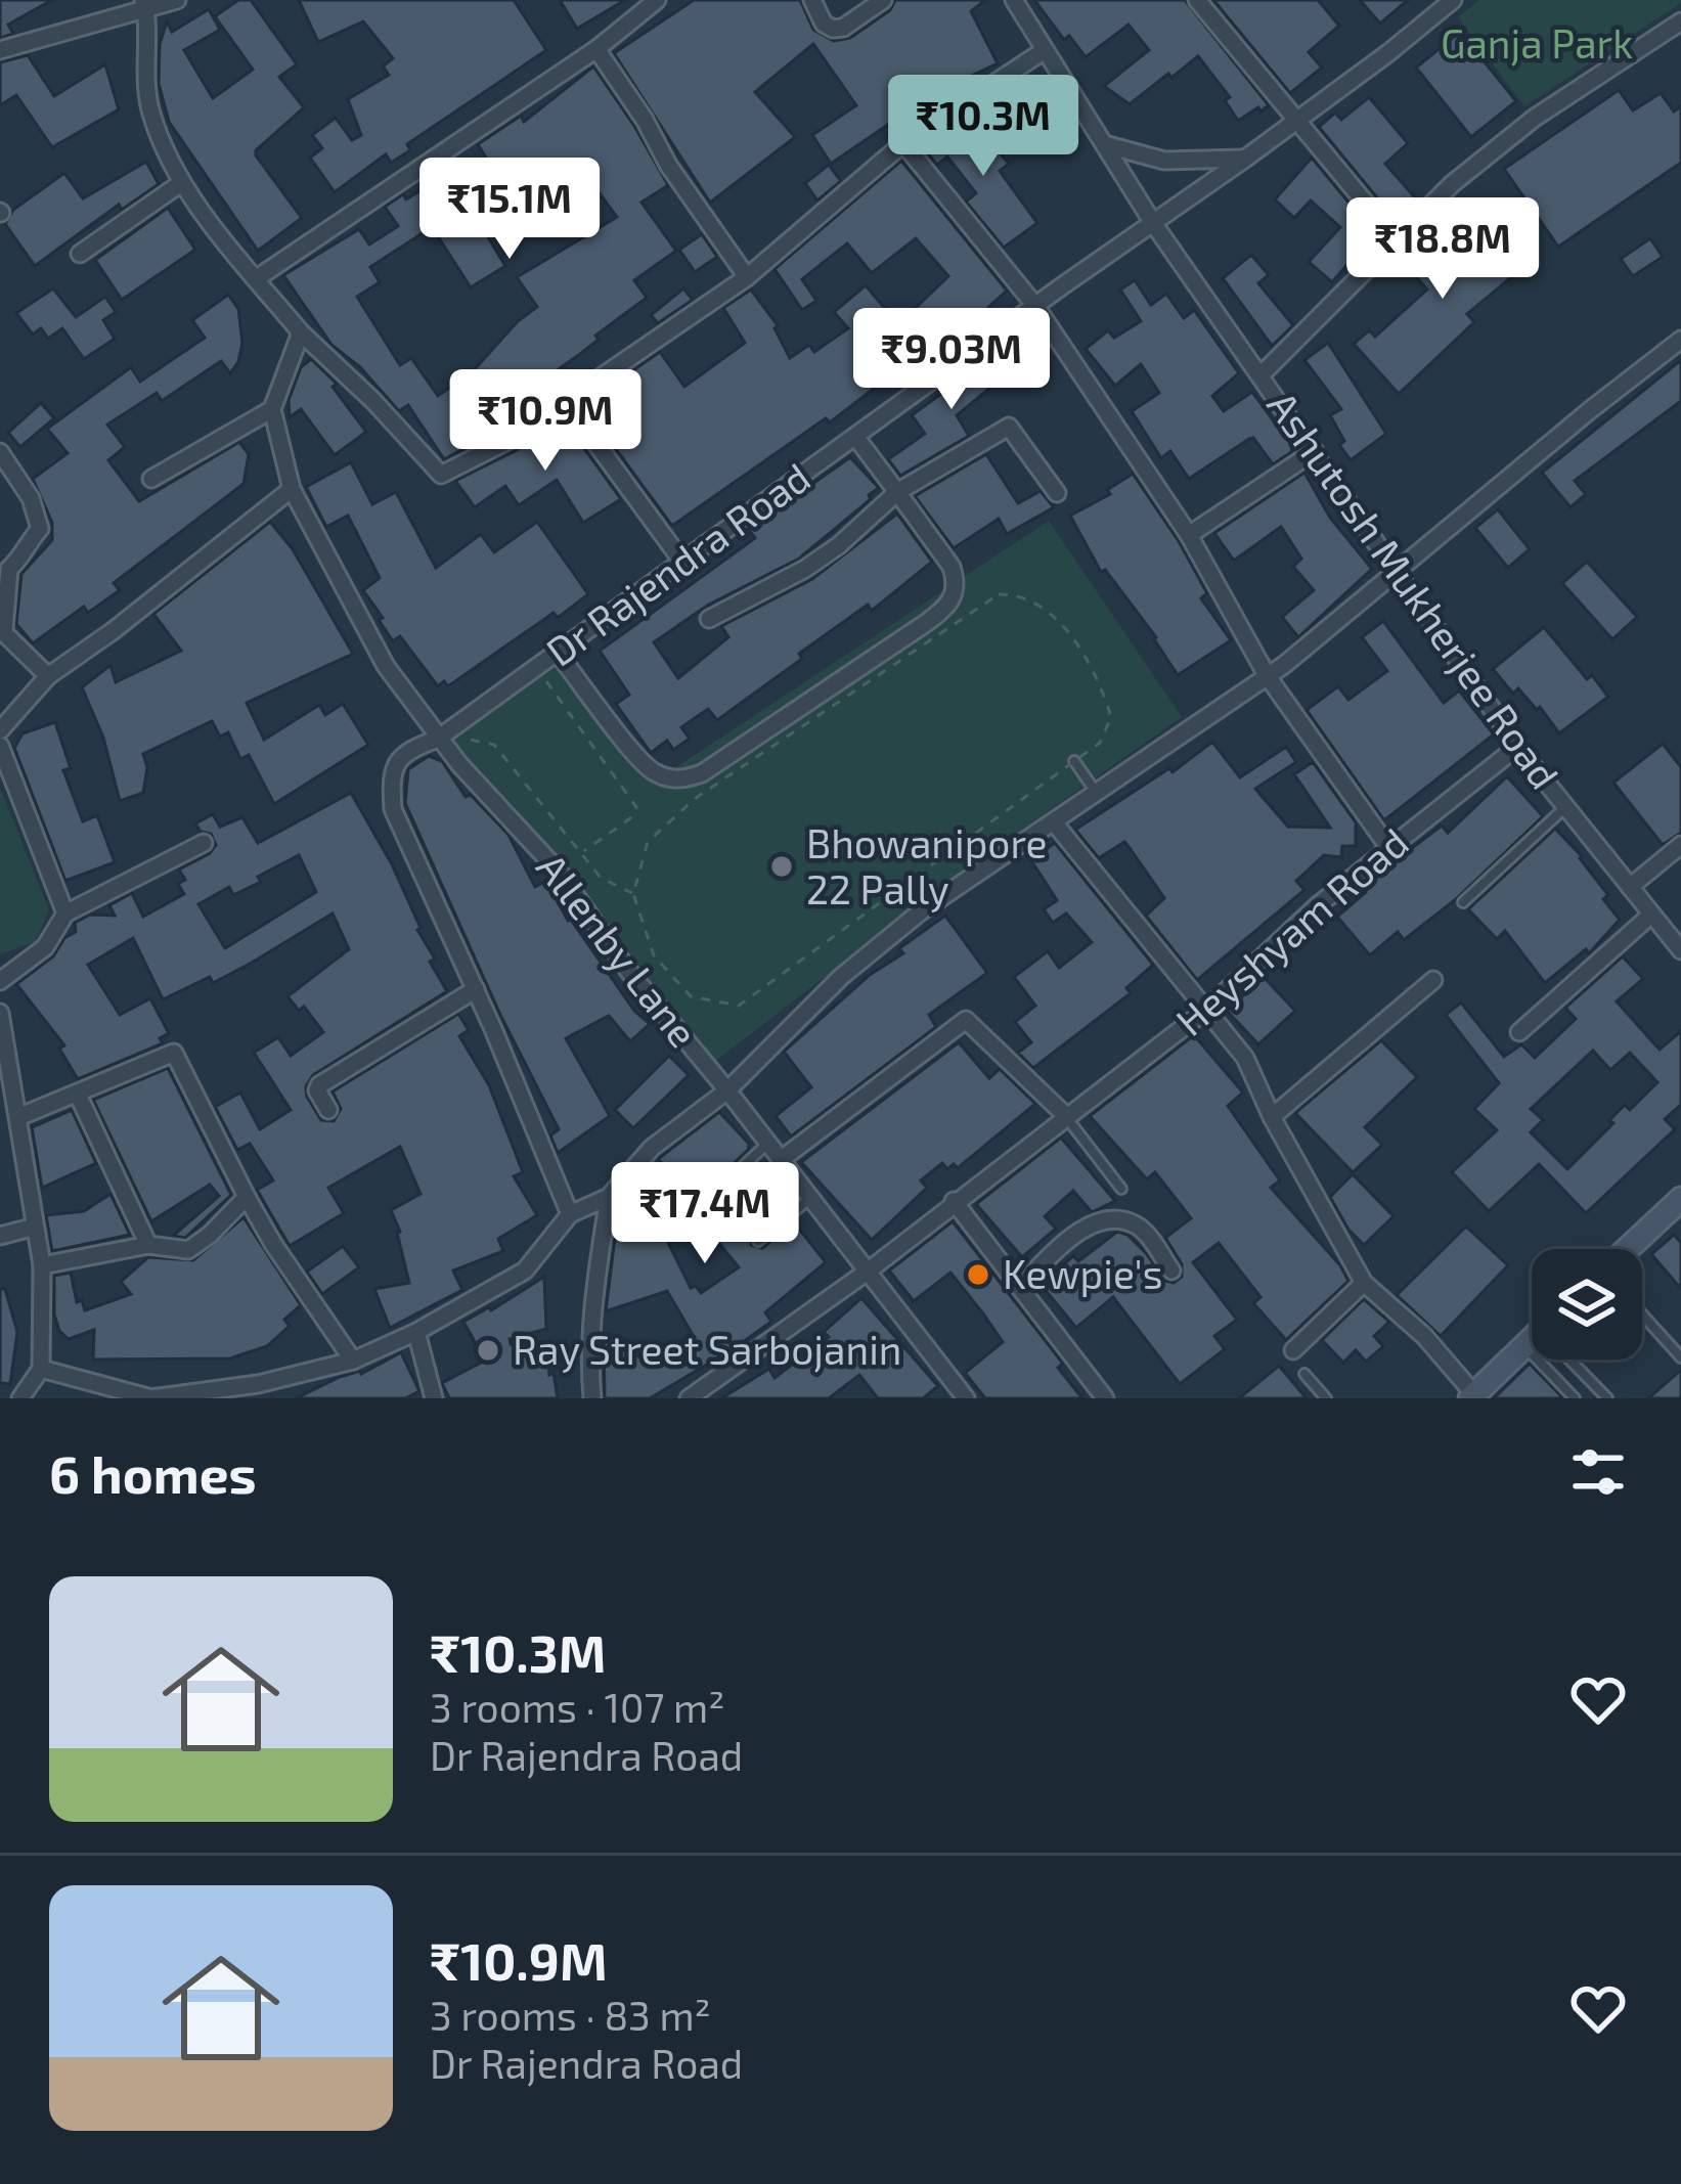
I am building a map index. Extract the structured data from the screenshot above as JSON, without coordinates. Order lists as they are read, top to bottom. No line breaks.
{"streets":{"street":["Dr Rajendra Road","Ashutosh Mukherjee Road","Heyshyam Road","Allenby Lane"]},"crossings":[["Dr Rajendra Road","Ashutosh Mukherjee Road"],["Dr Rajendra Road","Allenby Lane"],["Ashutosh Mukherjee Road","Heyshyam Road"],["Heyshyam Road","Allenby Lane"]],"parks":["Ganja Park"],"places":["Bhowanipore 22 Pally","Kewpie's","Ray Street Sarbojanin"],"page":{"price":["₹10.3M","₹15.1M","₹18.8M","₹9.03M","₹10.9M","₹17.4M"],"heading":"6 homes","list":[{"name":"₹10.3M","note":"3 rooms · 107 m² · Dr Rajendra Road"},{"name":"₹10.9M","note":"3 rooms · 83 m² · Dr Rajendra Road"}]}}
